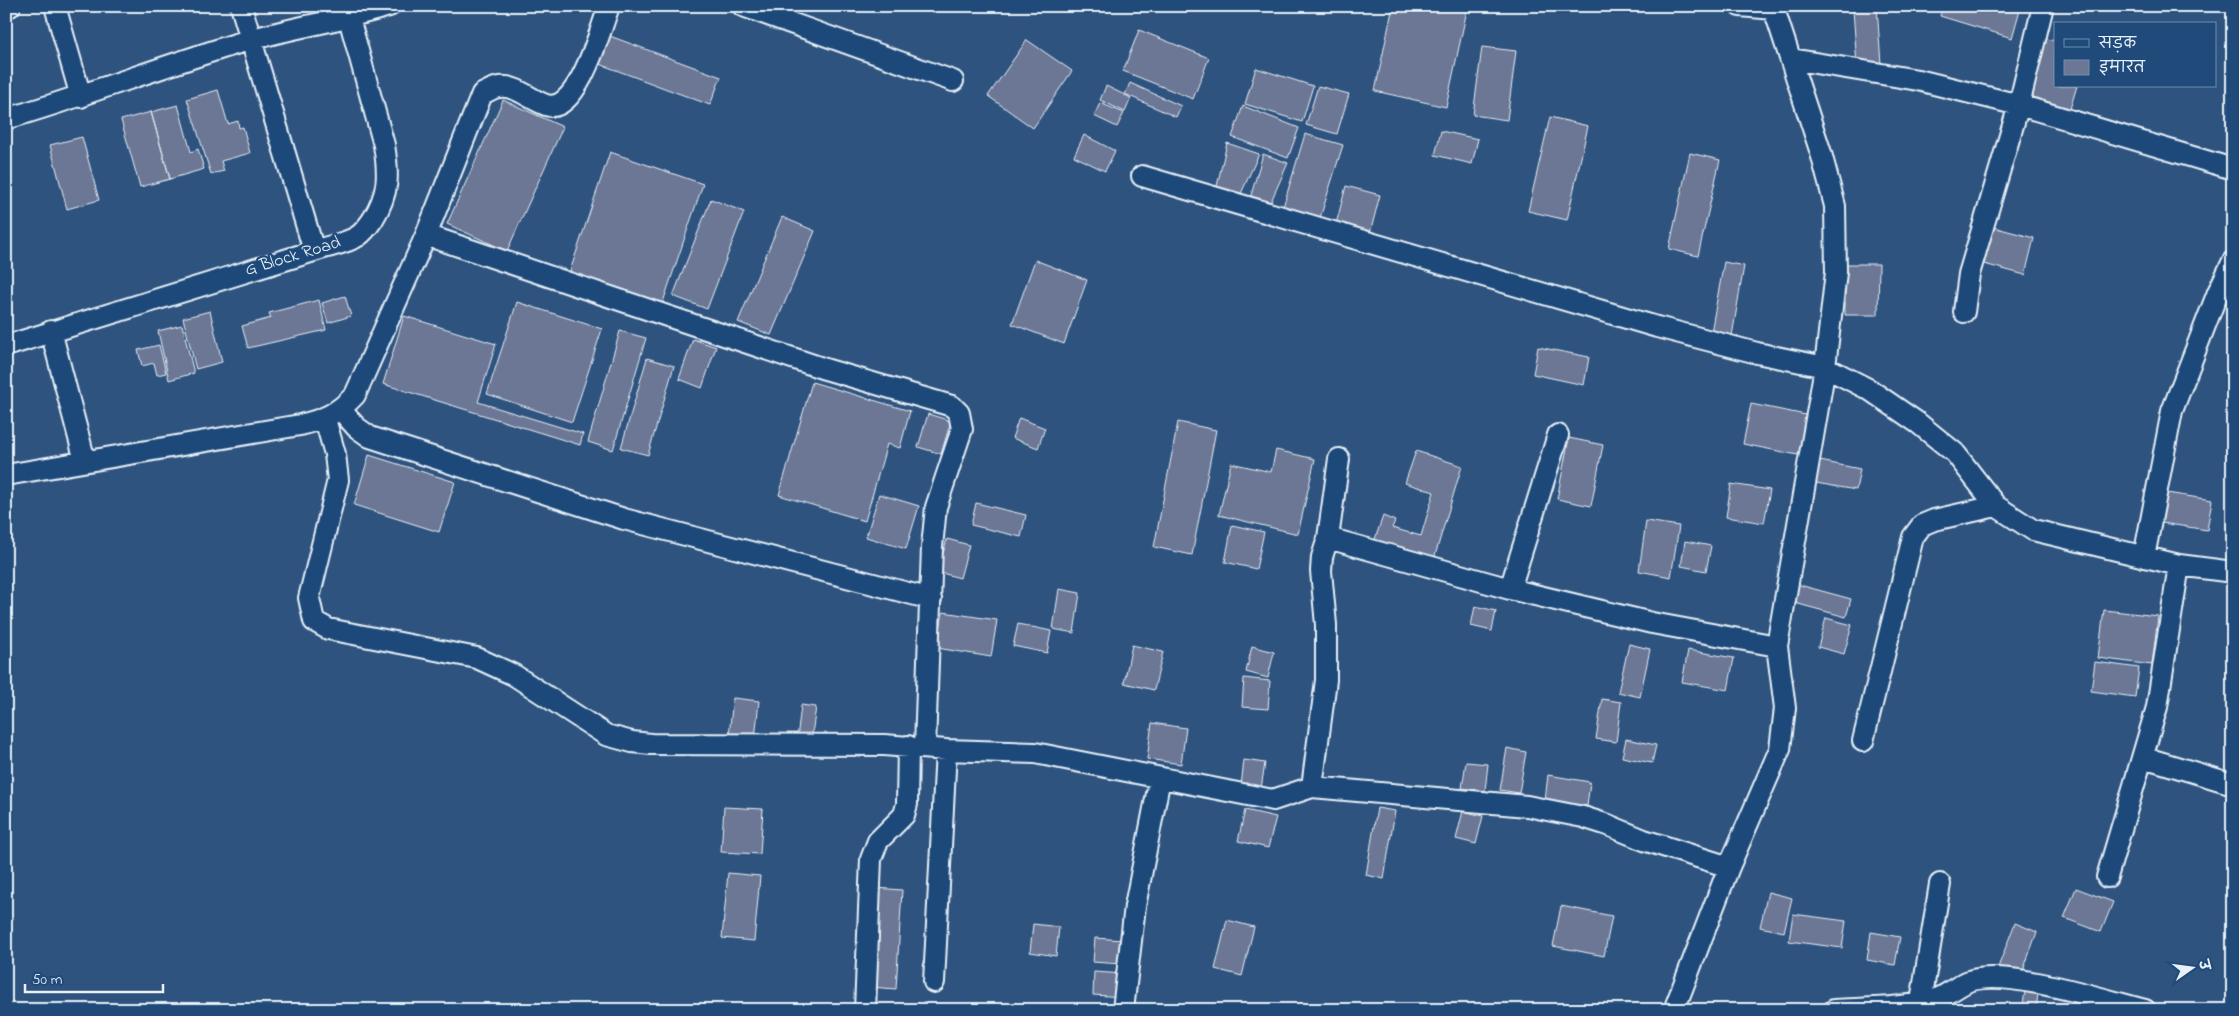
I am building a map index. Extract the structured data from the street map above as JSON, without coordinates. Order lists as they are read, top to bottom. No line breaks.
{"streets":{"street":["G Block Road"]},"legend":["सड़क","इमारत"],"scale_bar":"50 m","north":"right"}
